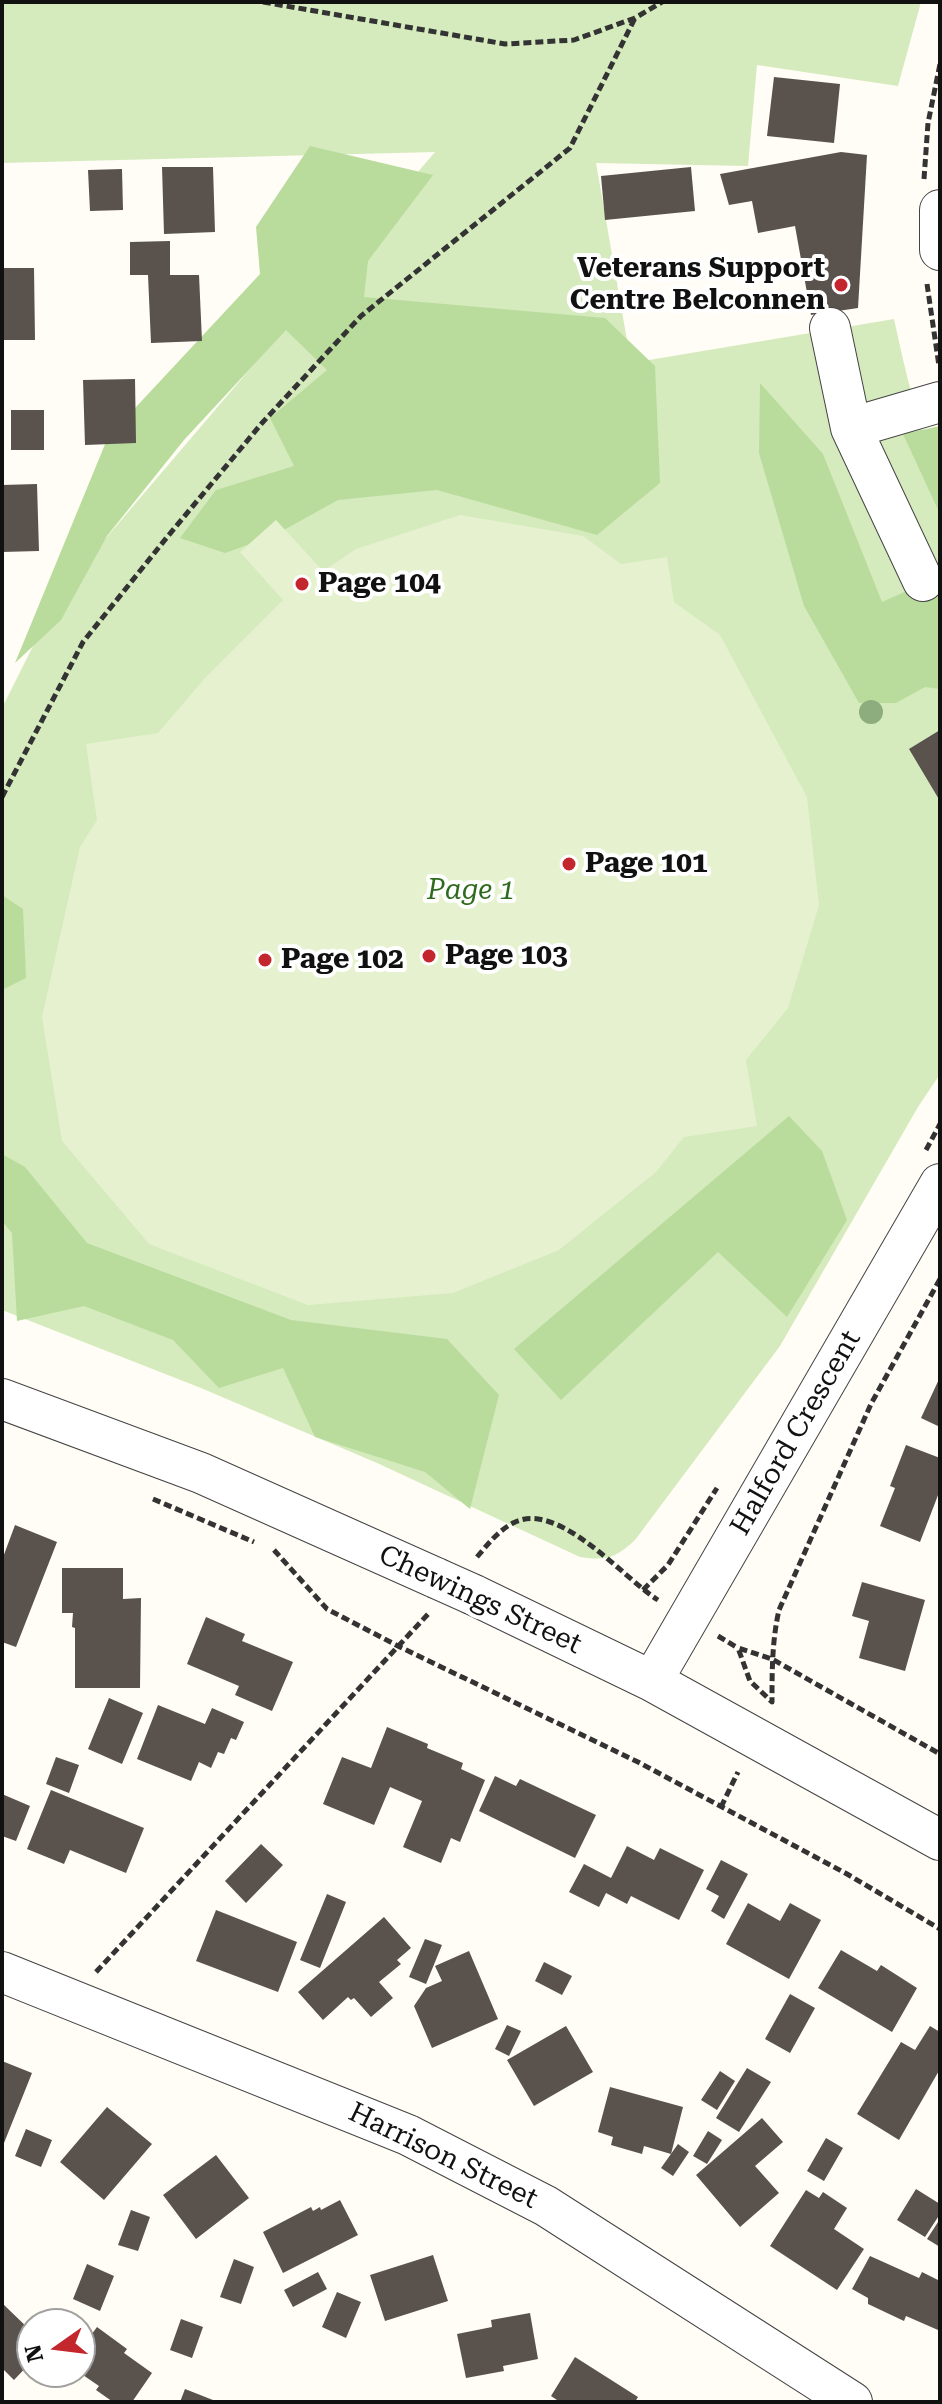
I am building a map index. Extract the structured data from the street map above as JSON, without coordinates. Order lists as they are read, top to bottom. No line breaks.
{"streets":{"street":["Halford Crescent","Chewings Street","Harrison Street"]},"crossings":[["Halford Crescent","Chewings Street"]],"parks":["Page 1"],"places":["Veterans Support Centre Belconnen","Page 104","Page 101","Page 103","Page 102"],"north":"left"}
